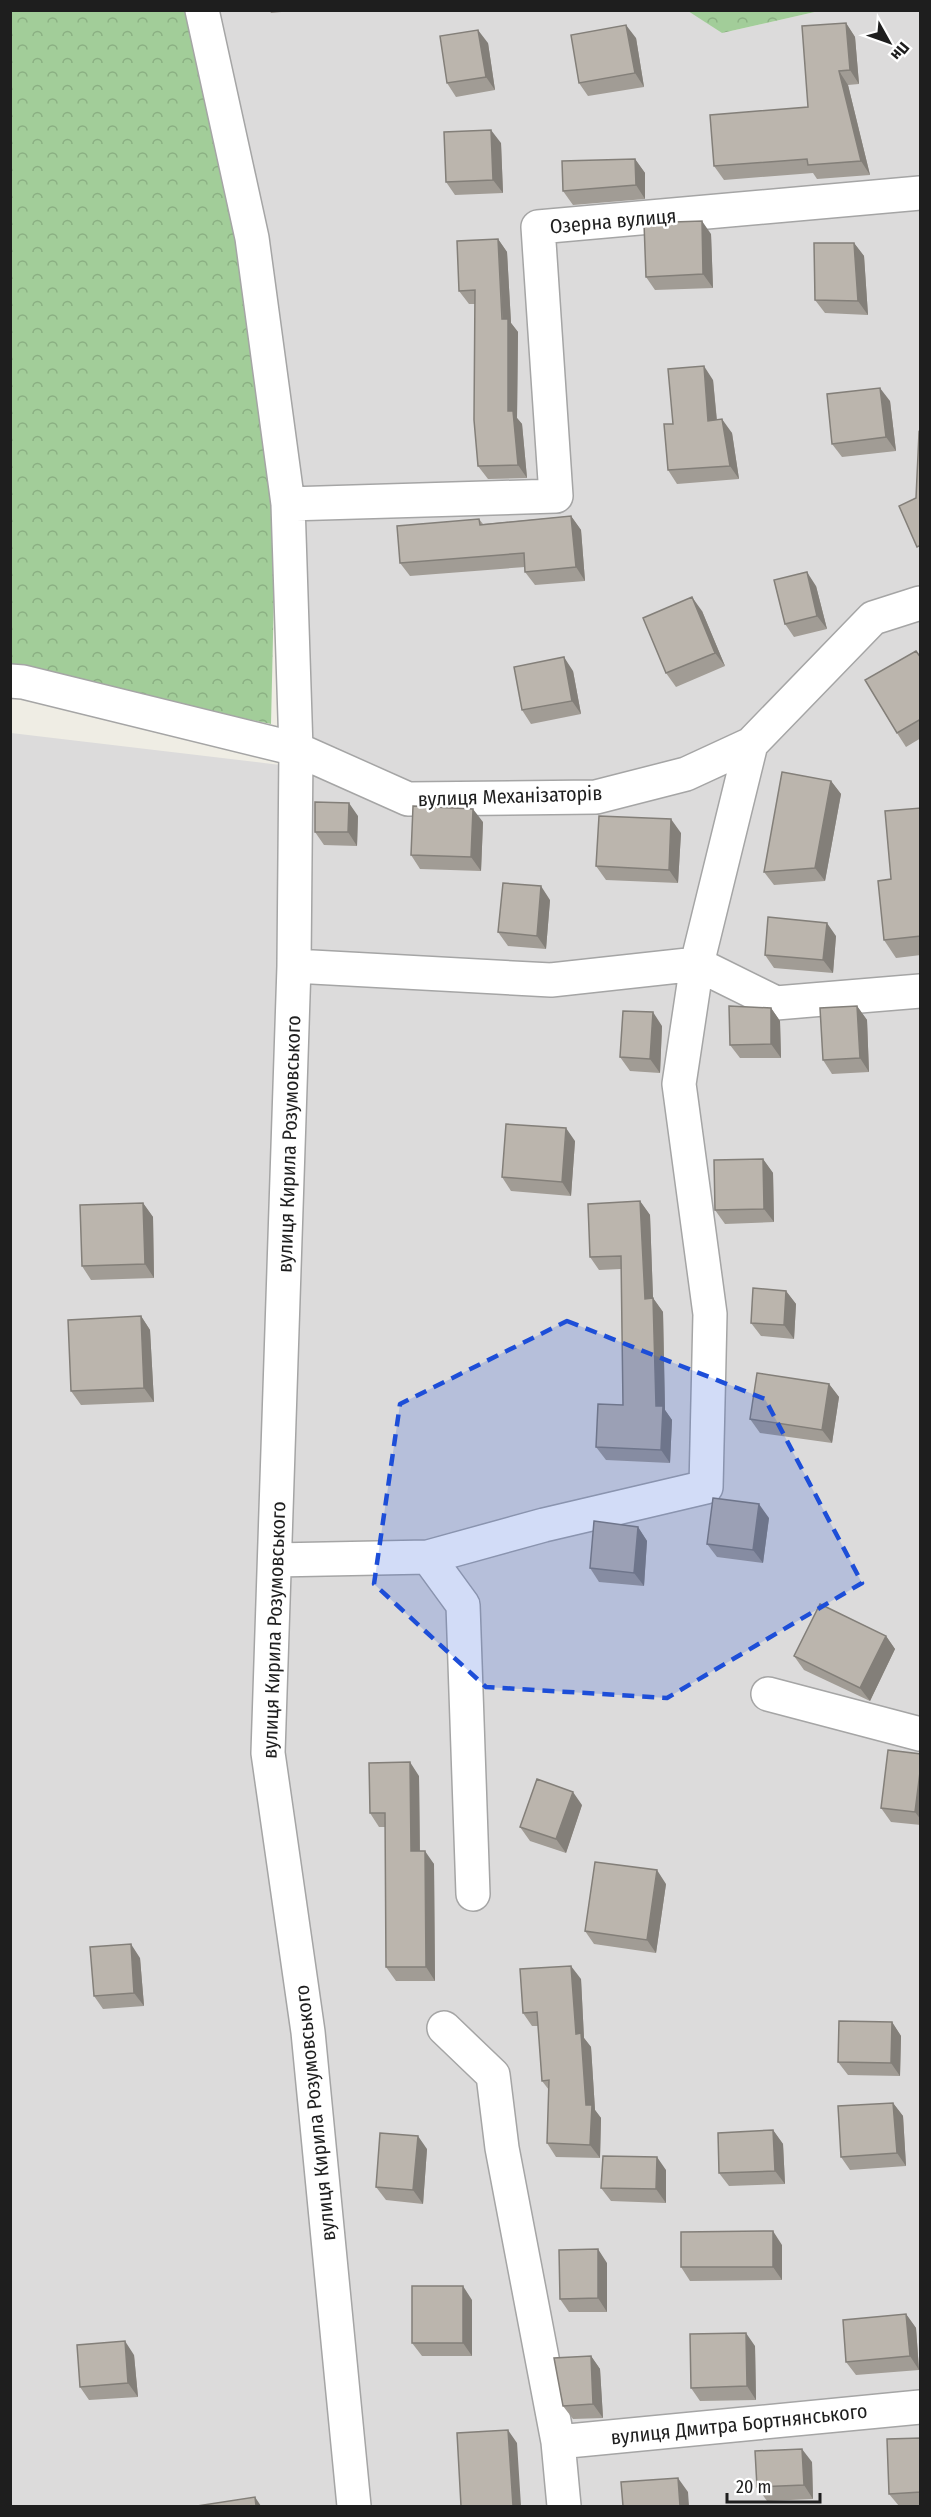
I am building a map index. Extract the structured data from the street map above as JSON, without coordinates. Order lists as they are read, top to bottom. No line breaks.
{"streets":{"street":["Озерна вулиця","вулиця Механізаторів","вулиця Кирила Розумовського","вулиця Дмитра Бортнянського"]},"crossings":[["Озерна вулиця","вулиця Кирила Розумовського"],["вулиця Механізаторів","вулиця Кирила Розумовського"]],"scale_bar":"20 m","north":"bottom right"}
